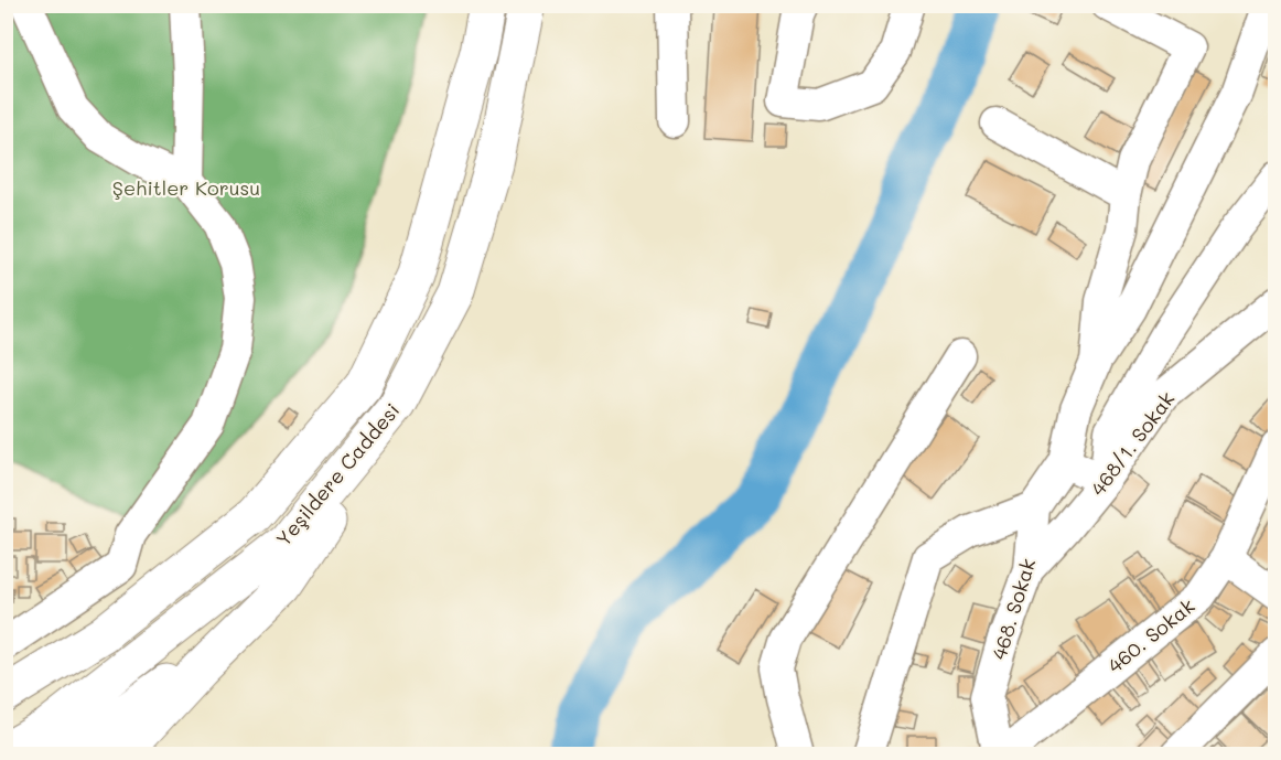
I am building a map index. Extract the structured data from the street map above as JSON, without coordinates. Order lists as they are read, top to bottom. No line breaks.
{"streets":{"highway":["Yeşildere Caddesi"],"street":["468/1. Sokak","468. Sokak","460. Sokak"]},"crossings":[["468/1. Sokak","468. Sokak"],["468. Sokak","460. Sokak"]],"parks":["Şehitler Korusu"]}
